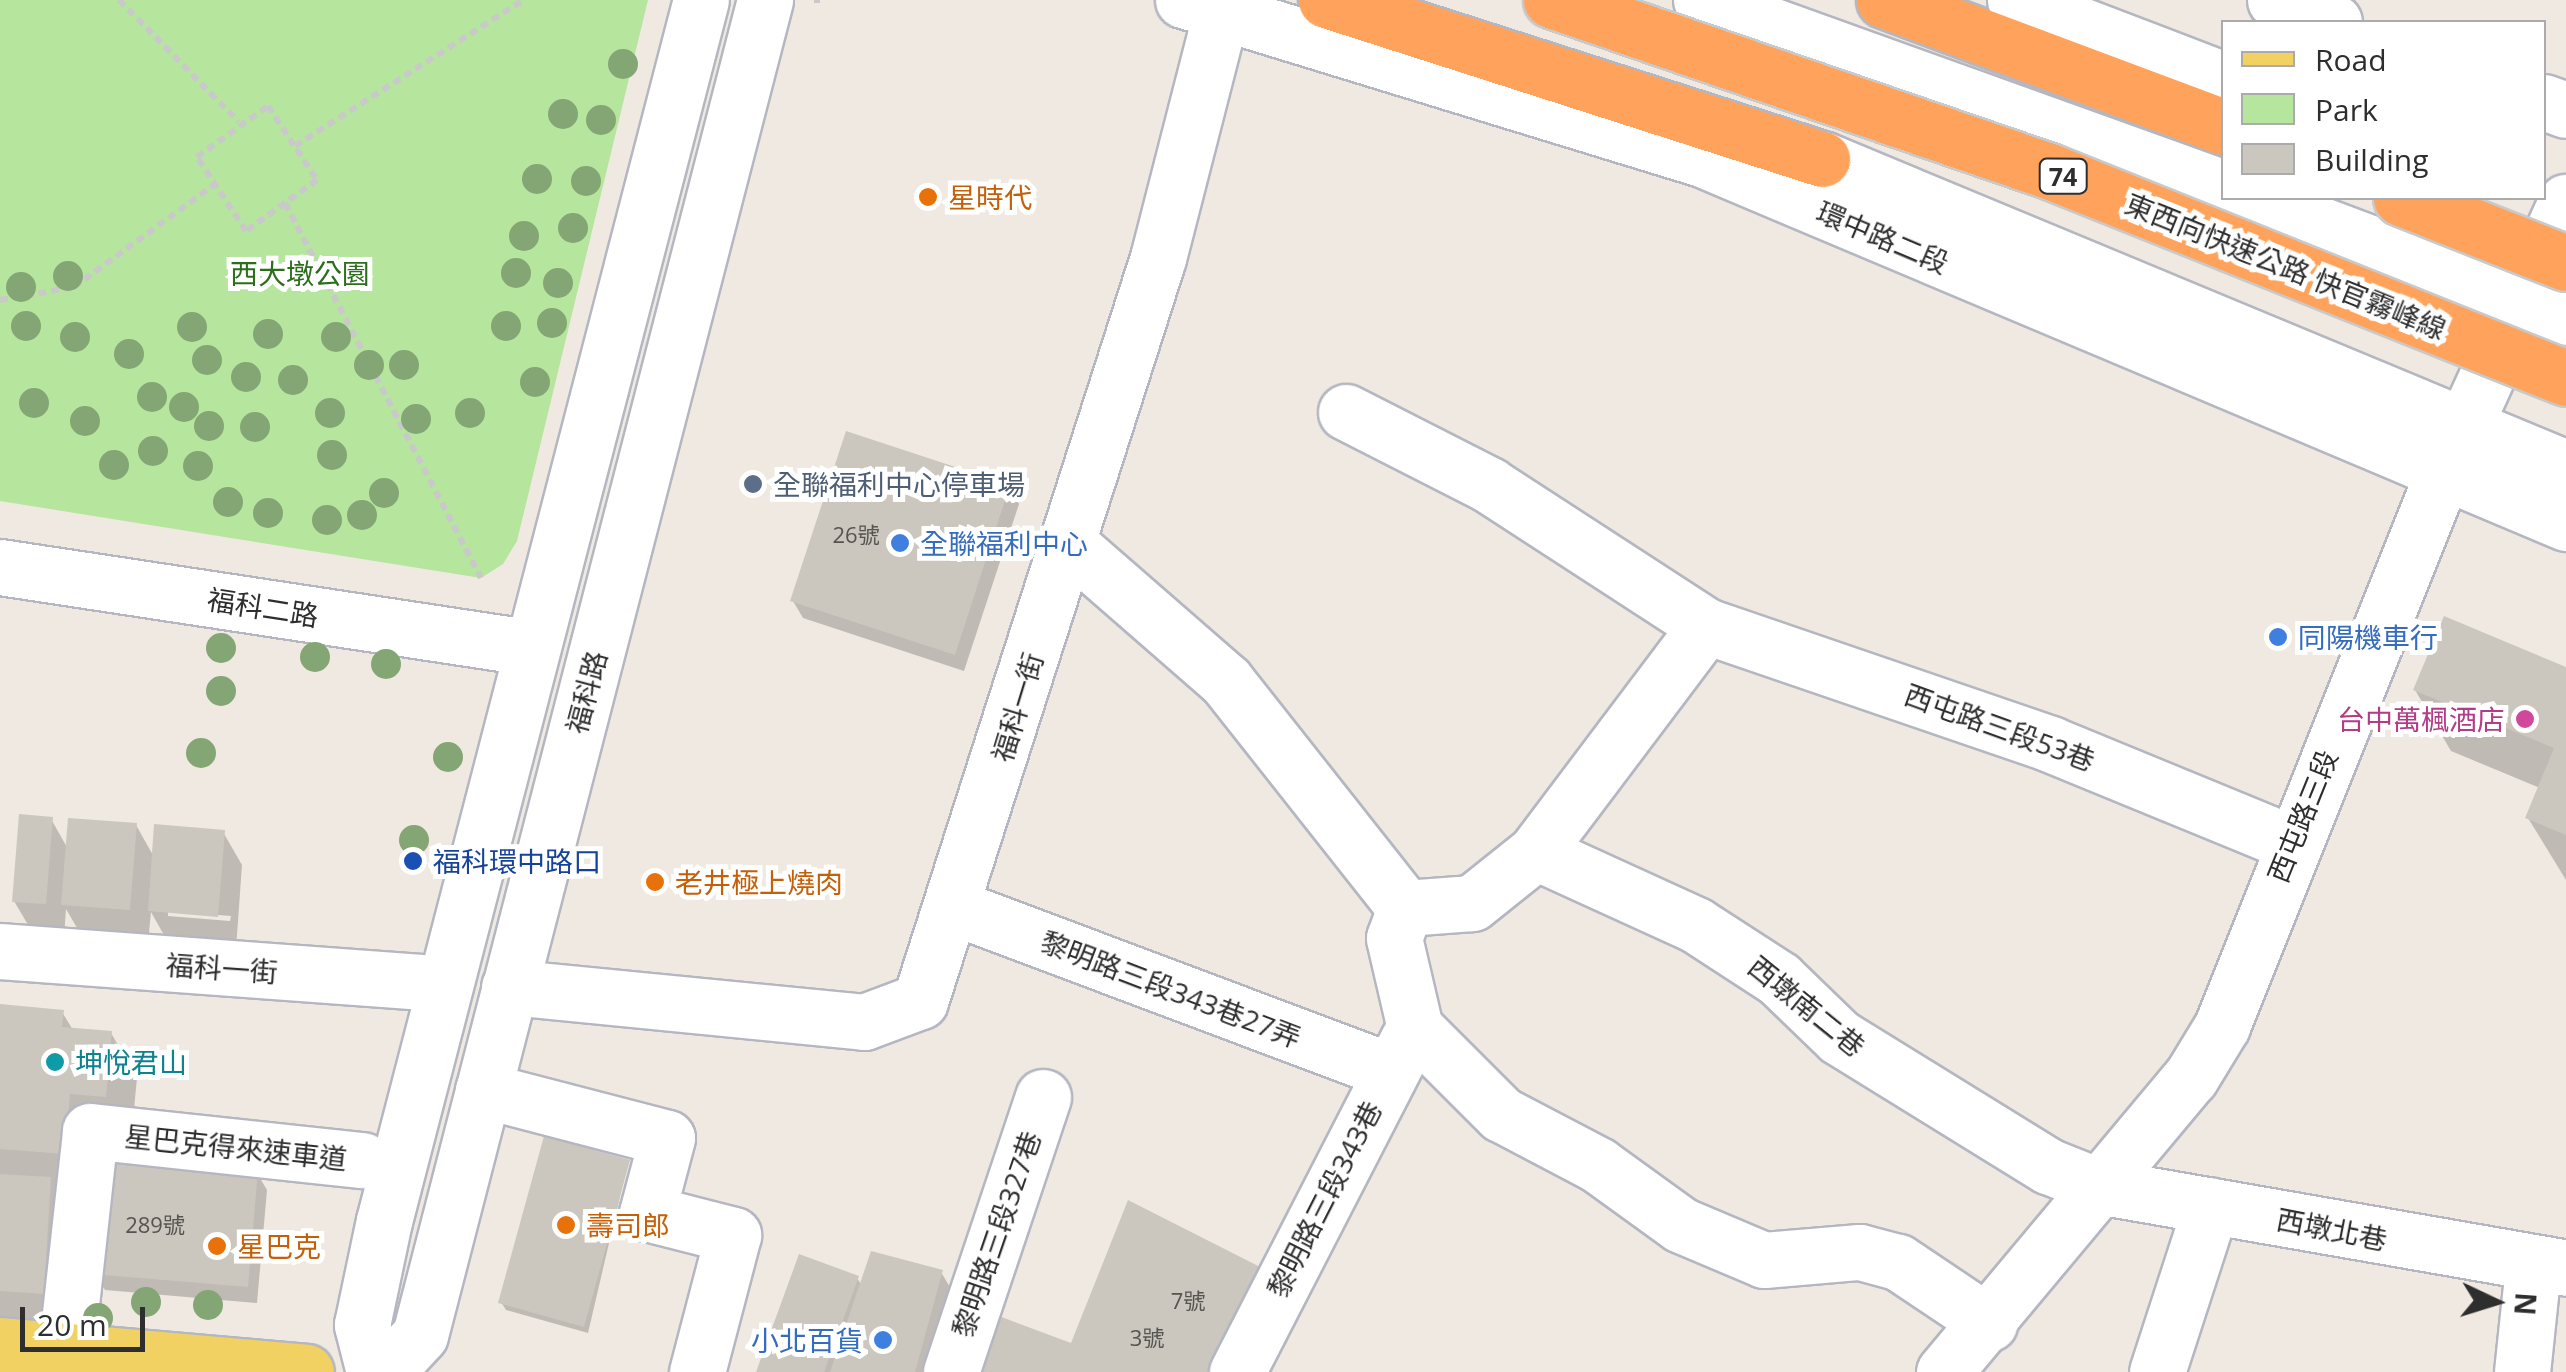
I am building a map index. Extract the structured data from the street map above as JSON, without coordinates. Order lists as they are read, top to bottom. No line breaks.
{"streets":{"highway":["74","東西向快速公路 快官霧峰線"],"street":["環中路二段","福科二路","福科路","福科一街","西屯路三段53巷","西屯路三段","黎明路三段343巷27弄","西墩南二巷","星巴克得來速車道","黎明路三段343巷","西墩北巷","黎明路三段327巷"]},"crossings":[["環中路二段","福科一街"],["環中路二段","西屯路三段"],["福科路","福科一街"],["福科一街","黎明路三段343巷27弄"],["西屯路三段53巷","西屯路三段"],["西屯路三段","西墩南二巷"],["西屯路三段","西墩北巷"],["黎明路三段343巷27弄","黎明路三段343巷"],["西墩南二巷","西墩北巷"]],"parks":["西大墩公園"],"places":["星時代","全聯福利中心停車場","全聯福利中心","同陽機車行","台中萬楓酒店","福科環中路口","老井極上燒肉","坤悅君山","壽司郎","星巴克","小北百貨"],"house_numbers":["26號","289號","7號","3號"],"legend":["Road","Park","Building"],"scale_bar":"20 m","north":"right"}
